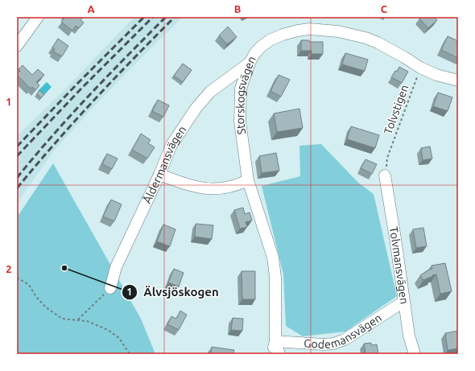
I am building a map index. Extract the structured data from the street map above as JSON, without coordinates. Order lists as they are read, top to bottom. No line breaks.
{"streets":{"street":["Storskogsvägen","Åldermansvägen","Tolvmansvägen","Godemansvägen"],"path":["Tolvstigen"]},"crossings":[["Storskogsvägen","Tolvstigen"],["Storskogsvägen","Åldermansvägen"],["Storskogsvägen","Godemansvägen"],["Tolvmansvägen","Godemansvägen"]],"places":["Älvsjöskogen"],"grid":{"columns":["A","B","C"],"rows":["1","2"]}}
